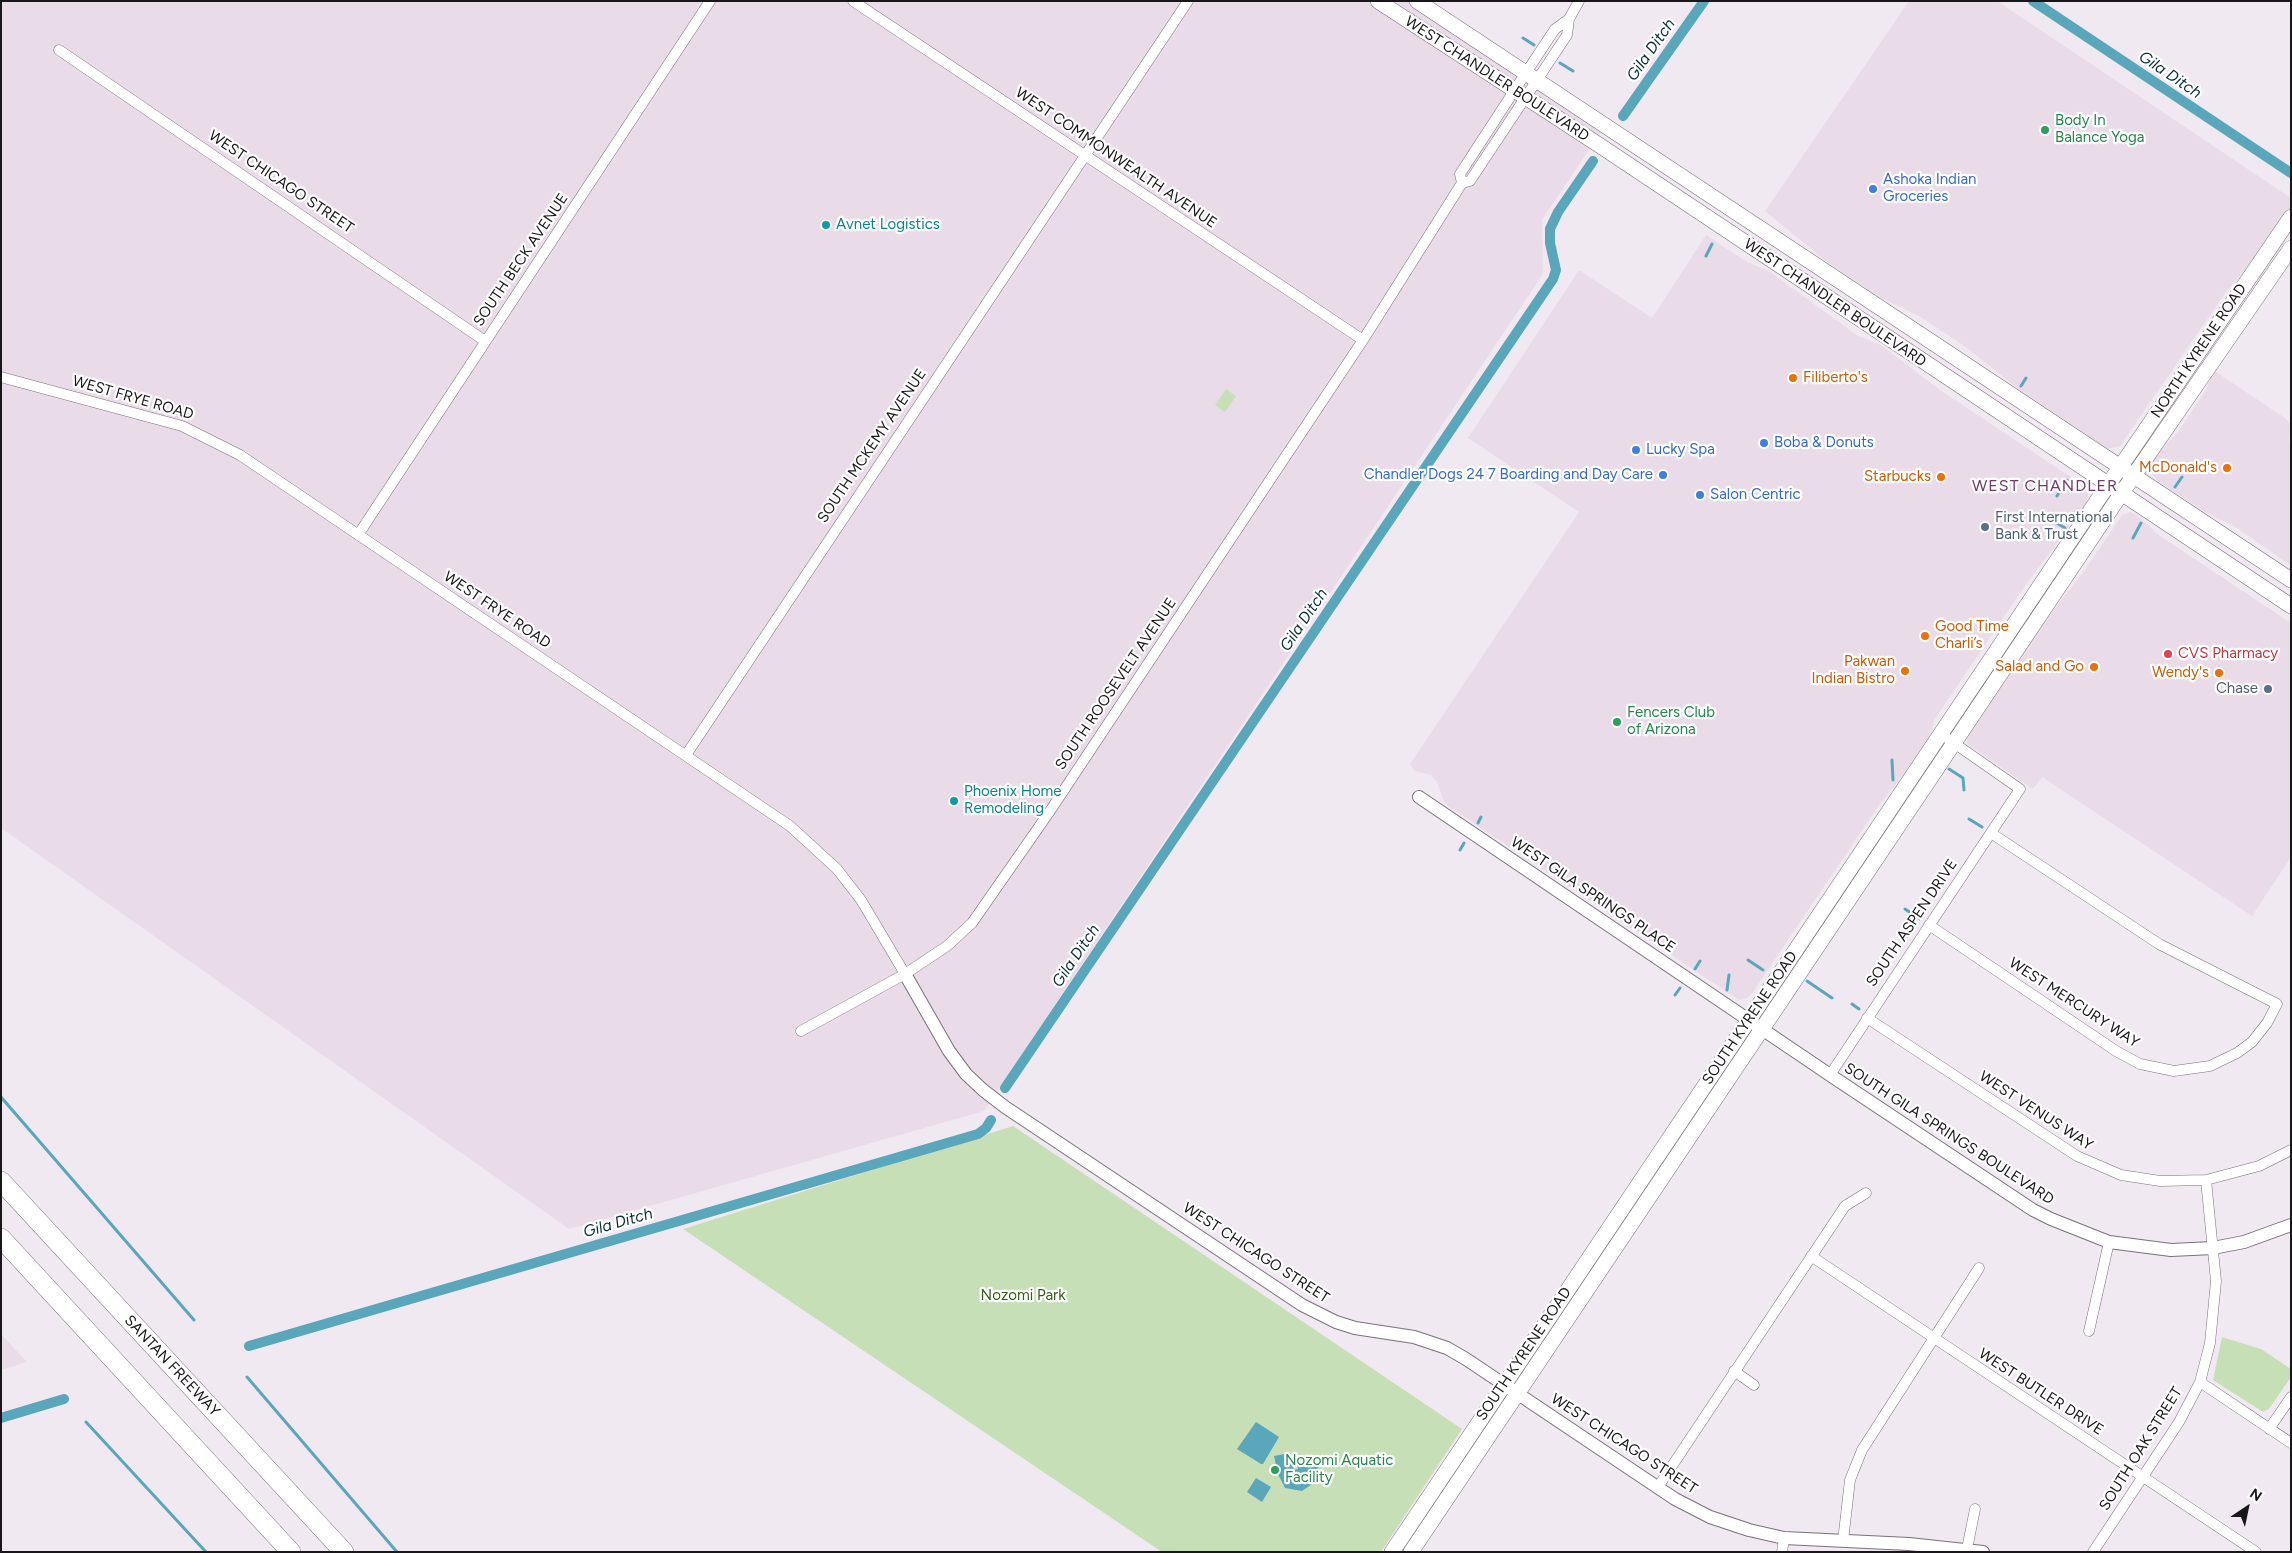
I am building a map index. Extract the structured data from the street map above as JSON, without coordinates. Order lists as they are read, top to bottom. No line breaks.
{"streets":{"highway":["SANTAN FREEWAY"],"main road":["WEST CHANDLER BOULEVARD","NORTH KYRENE ROAD","SOUTH KYRENE ROAD"],"street":["WEST COMMONWEALTH AVENUE","WEST CHICAGO STREET","SOUTH BECK AVENUE","WEST FRYE ROAD","SOUTH MCKEMY AVENUE","SOUTH ROOSEVELT AVENUE","WEST GILA SPRINGS PLACE","SOUTH ASPEN DRIVE","WEST MERCURY WAY","WEST VENUS WAY","SOUTH GILA SPRINGS BOULEVARD","WEST BUTLER DRIVE","SOUTH OAK STREET"]},"crossings":[["WEST CHANDLER BOULEVARD","NORTH KYRENE ROAD"],["WEST CHANDLER BOULEVARD","SOUTH ROOSEVELT AVENUE"],["WEST CHANDLER BOULEVARD","SOUTH KYRENE ROAD"],["WEST COMMONWEALTH AVENUE","SOUTH MCKEMY AVENUE"],["WEST COMMONWEALTH AVENUE","SOUTH ROOSEVELT AVENUE"],["WEST CHICAGO STREET","SOUTH BECK AVENUE"],["WEST CHICAGO STREET","WEST FRYE ROAD"],["WEST CHICAGO STREET","SOUTH ROOSEVELT AVENUE"],["WEST CHICAGO STREET","SOUTH KYRENE ROAD"],["SOUTH BECK AVENUE","WEST FRYE ROAD"],["NORTH KYRENE ROAD","SOUTH KYRENE ROAD"],["WEST FRYE ROAD","SOUTH MCKEMY AVENUE"],["WEST FRYE ROAD","SOUTH ROOSEVELT AVENUE"],["WEST GILA SPRINGS PLACE","SOUTH KYRENE ROAD"],["WEST GILA SPRINGS PLACE","SOUTH GILA SPRINGS BOULEVARD"],["SOUTH ASPEN DRIVE","WEST MERCURY WAY"],["SOUTH ASPEN DRIVE","SOUTH KYRENE ROAD"],["SOUTH ASPEN DRIVE","WEST VENUS WAY"],["SOUTH ASPEN DRIVE","SOUTH GILA SPRINGS BOULEVARD"],["SOUTH KYRENE ROAD","SOUTH GILA SPRINGS BOULEVARD"],["WEST VENUS WAY","SOUTH OAK STREET"],["SOUTH GILA SPRINGS BOULEVARD","SOUTH OAK STREET"],["WEST BUTLER DRIVE","SOUTH OAK STREET"]],"districts":["WEST CHANDLER"],"water":["Gila Ditch"],"parks":["Nozomi Park"],"places":["Body In Balance Yoga","Ashoka Indian Groceries","Avnet Logistics","Filiberto's","Boba & Donuts","Lucky Spa","McDonald's","Chandler Dogs 24 7 Boarding and Day Care","Starbucks","Salon Centric","First International Bank & Trust","Good Time Charli’s","CVS Pharmacy","Salad and Go","Pakwan Indian Bistro","Wendy's","Chase","Fencers Club of Arizona","Phoenix Home Remodeling","Nozomi Aquatic Facility"],"north":"top right"}
